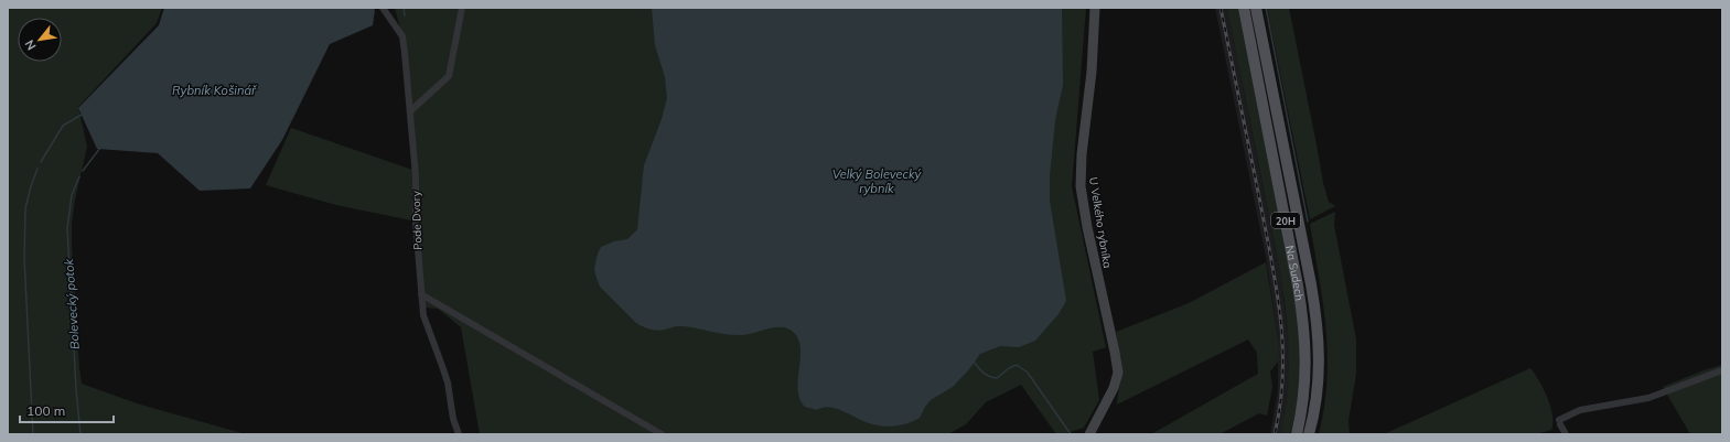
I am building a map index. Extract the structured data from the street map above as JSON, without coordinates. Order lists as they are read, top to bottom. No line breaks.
{"streets":{"main road":["20H","Na Sudech"],"street":["Pode Dvory","U Velkého rybníka"]},"water":["Rybník Košinář","Velký Bolevecký rybník","Bolevecký potok"],"scale_bar":"100 m","north":"bottom left"}
